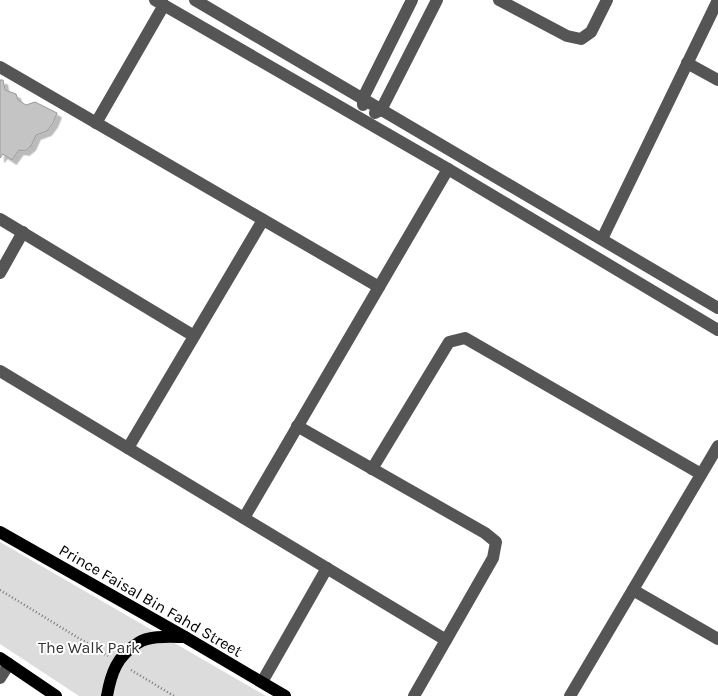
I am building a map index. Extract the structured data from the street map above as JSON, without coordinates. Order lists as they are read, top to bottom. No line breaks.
{"streets":{"main road":["Prince Faisal Bin Fahd Street"]},"parks":["The Walk Park"]}
